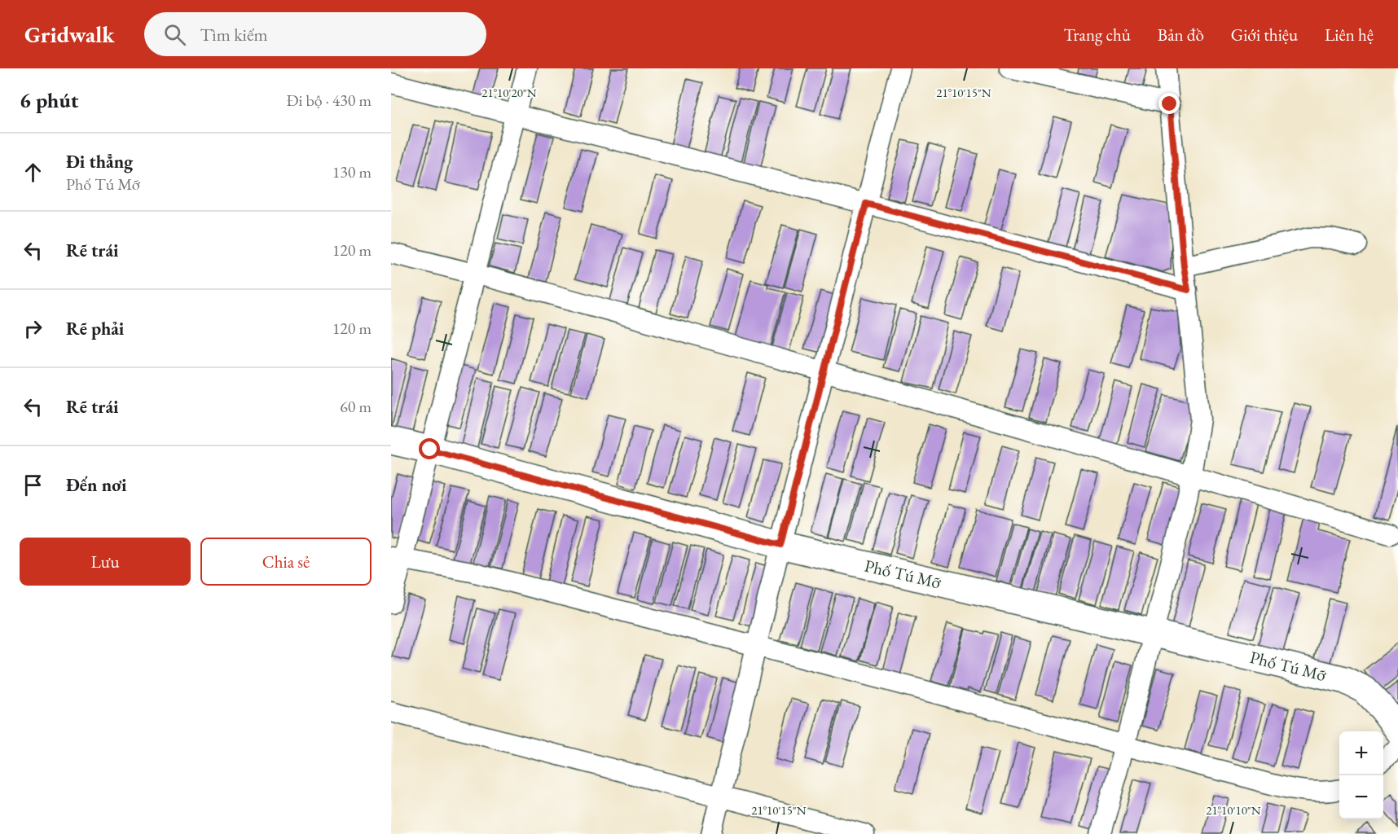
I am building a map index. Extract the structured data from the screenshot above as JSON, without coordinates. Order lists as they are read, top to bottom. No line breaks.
{"streets":{"main road":["Phố Tú Mỡ"]},"page":{"header":"Gridwalk","search":"Tìm kiếm","nav":["Trang chủ","Bản đồ","Giới thiệu","Liên hệ"],"heading":["6 phút","Đi bộ · 430 m"],"list":[["Đi thẳng","Phố Tú Mỡ","130 m"],["Rẽ trái","120 m"],["Rẽ phải","120 m"],["Rẽ trái","60 m"],"Đến nơi"],"buttons":["Lưu","Chia sẻ"],"map_buttons":["+","−"]},"coordinates":["21°10'20\"N","21°10'15\"N","21°10'10\"N"]}
